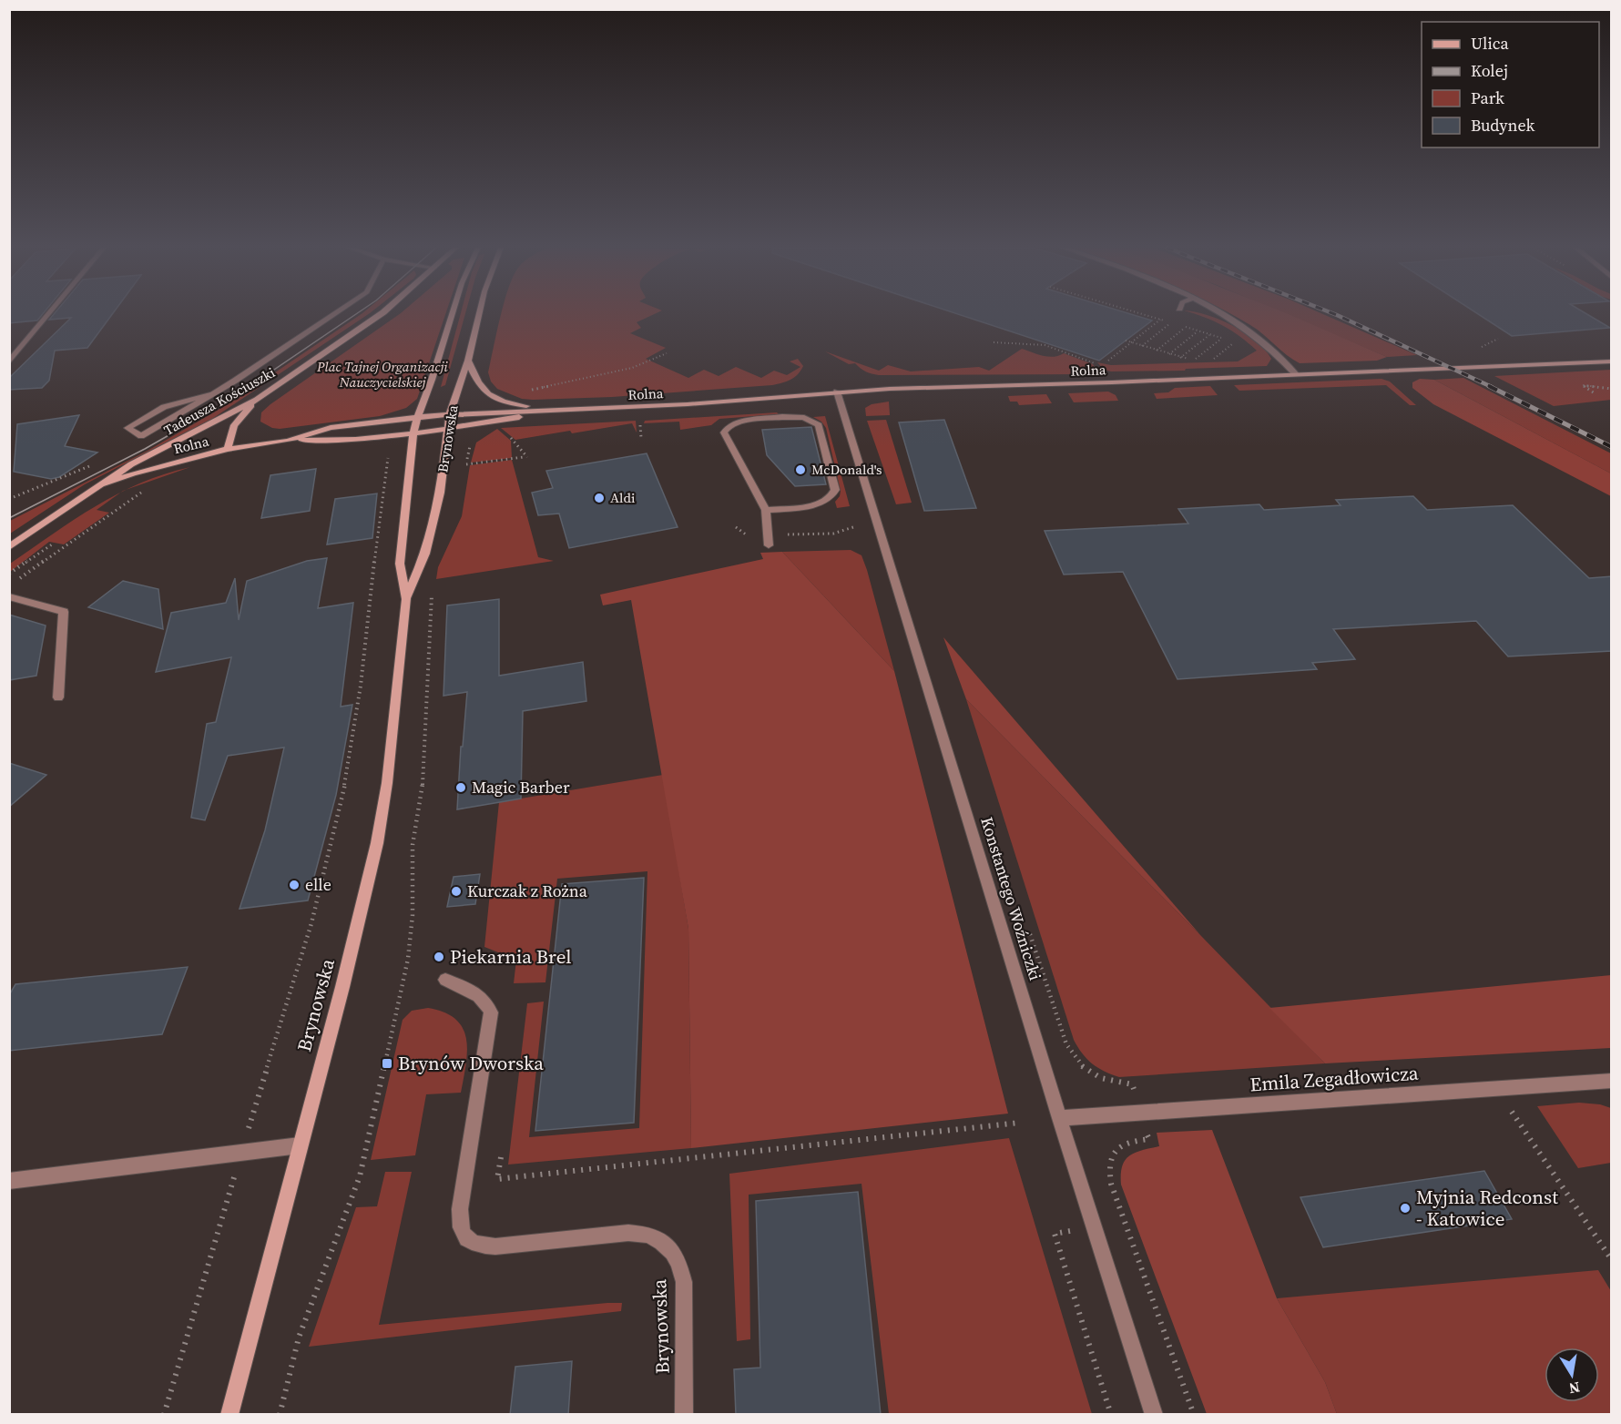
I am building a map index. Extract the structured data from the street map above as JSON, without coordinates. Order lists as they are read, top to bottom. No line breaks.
{"streets":{"street":["Rolna","Tadeusza Kościuszki","Brynowska","Konstantego Woźniczki","Emila Zegadłowicza"]},"crossings":[["Rolna","Tadeusza Kościuszki"],["Rolna","Brynowska"],["Rolna","Konstantego Woźniczki"],["Konstantego Woźniczki","Emila Zegadłowicza"]],"parks":["Plac Tajnej Organizacji Nauczycielskiej"],"places":{"other":["McDonald's","Aldi","Magic Barber","elle","Kurczak z Rożna","Piekarnia Brel","Myjnia Redconst - Katowice"],"transit":["Brynów Dworska"]},"legend":["Ulica","Kolej","Park","Budynek"],"north":"bottom"}
